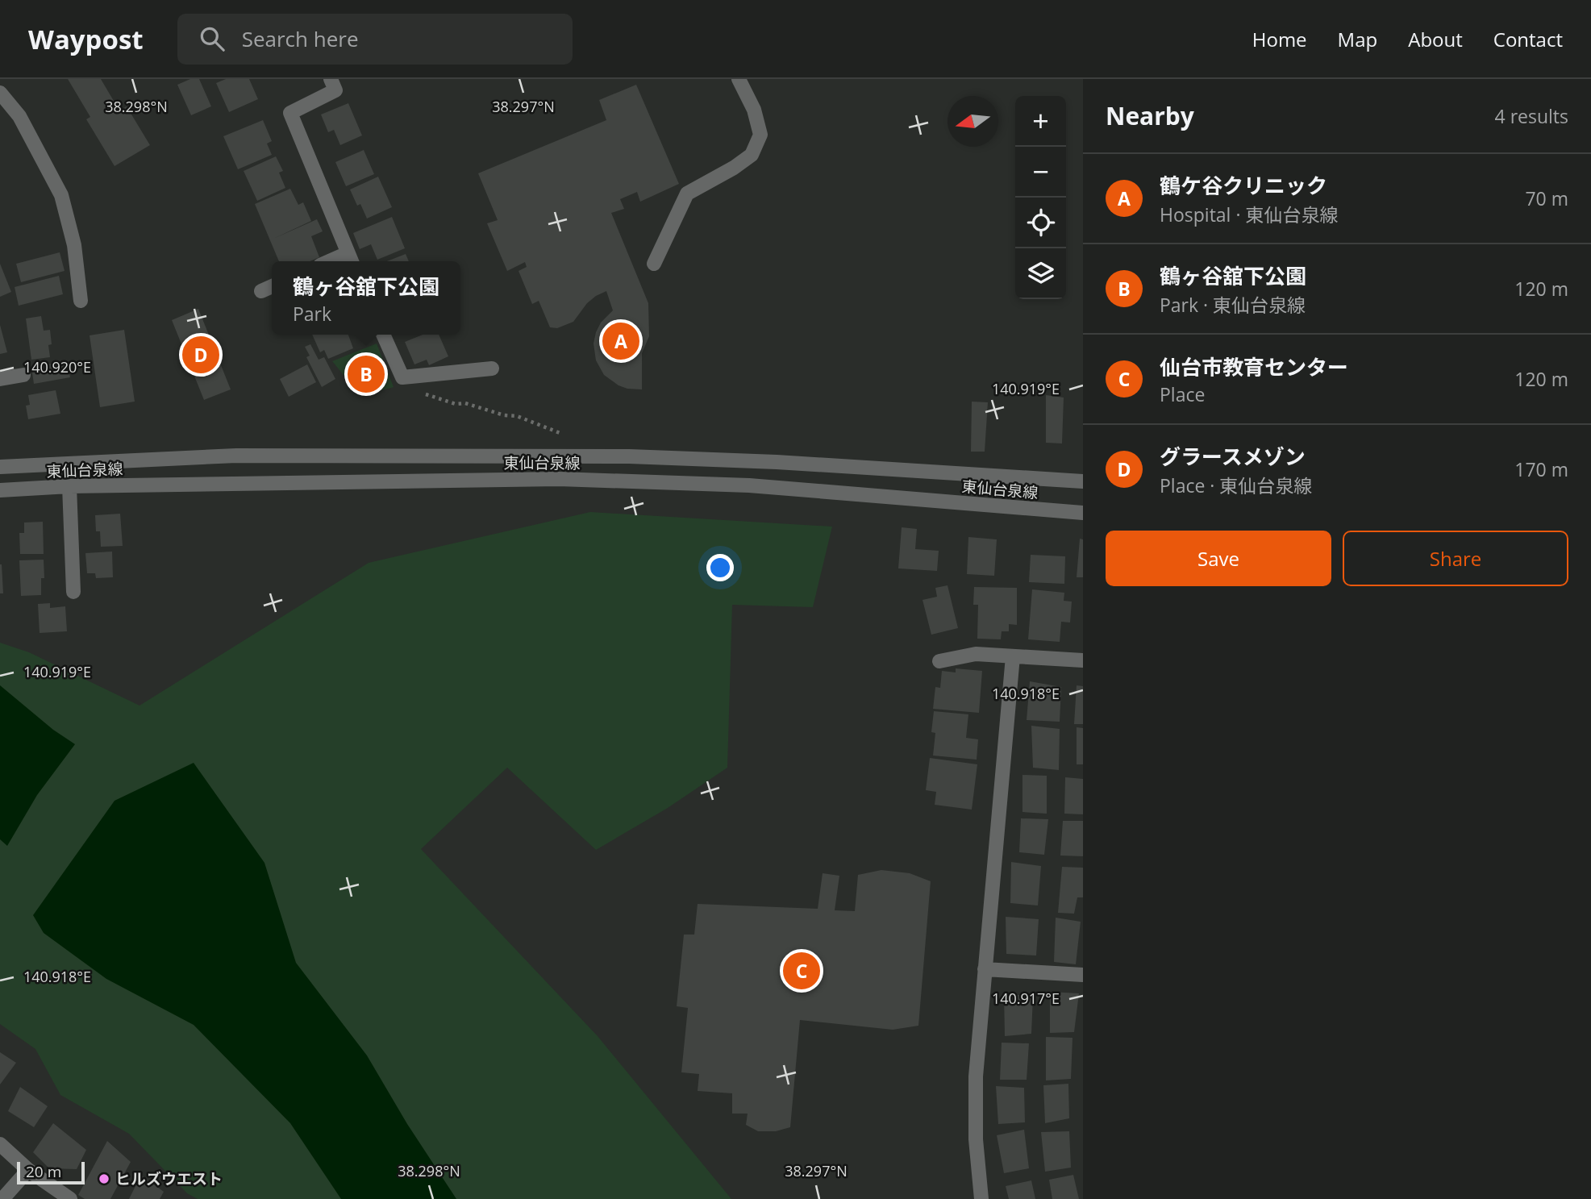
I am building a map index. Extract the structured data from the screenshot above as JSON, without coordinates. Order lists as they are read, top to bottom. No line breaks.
{"streets":{"street":["東仙台泉線"]},"places":["ヒルズウエスト"],"scale_bar":"20 m","north":"left","page":{"header":"Waypost","search":"Search here","nav":["Home","Map","About","Contact"],"heading":["Nearby","4 results"],"map_buttons":["+","−"],"list":[{"mark":"A","name":"鶴ケ谷クリニック","note":"Hospital · 東仙台泉線","value":"70 m"},{"mark":"B","name":"鶴ヶ谷舘下公園","note":"Park · 東仙台泉線","value":"120 m"},{"mark":"C","name":"仙台市教育センター","note":"Place","value":"120 m"},{"mark":"D","name":"グラースメゾン","note":"Place · 東仙台泉線","value":"170 m"}],"popup":["鶴ヶ谷舘下公園","Park"],"pins":["A","D","B","C"],"buttons":["Save","Share"],"scale":"20 m"},"coordinates":["38.298°N","38.297°N","140.920°E","140.919°E","140.918°E","140.917°E"]}
